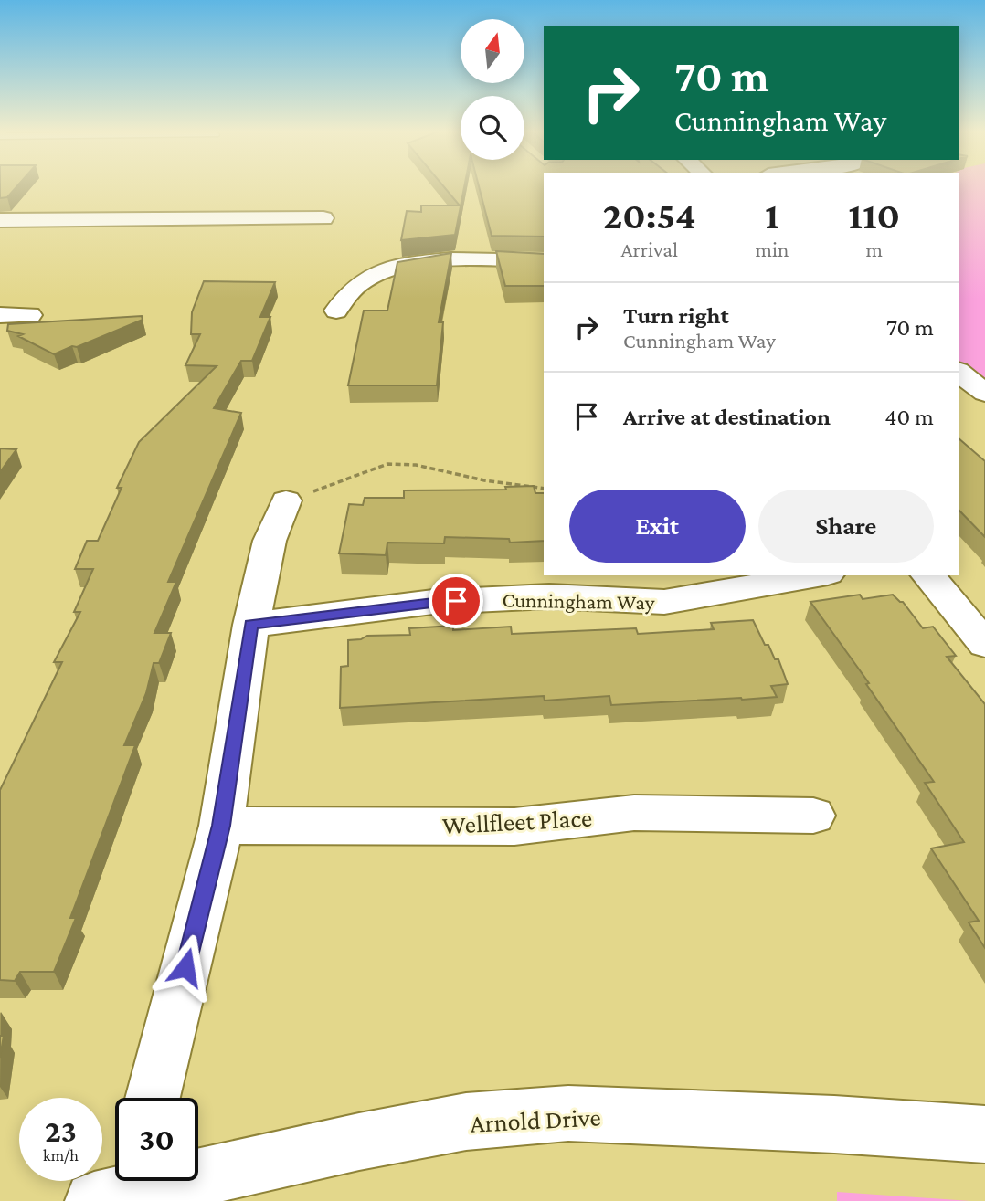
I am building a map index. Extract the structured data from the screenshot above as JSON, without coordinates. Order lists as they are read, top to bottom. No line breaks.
{"streets":{"street":["Cunningham Way","Wellfleet Place","Arnold Drive"]},"north":"top","page":{"turn":["70 m","Cunningham Way"],"eta":["20:54","Arrival","1","min","110","m"],"list":[{"name":"Turn right","note":"Cunningham Way","value":"70 m"},{"name":"Arrive at destination","value":"40 m"}],"buttons":["Exit","Share"],"speed":"23 km/h","limit":"30"}}
